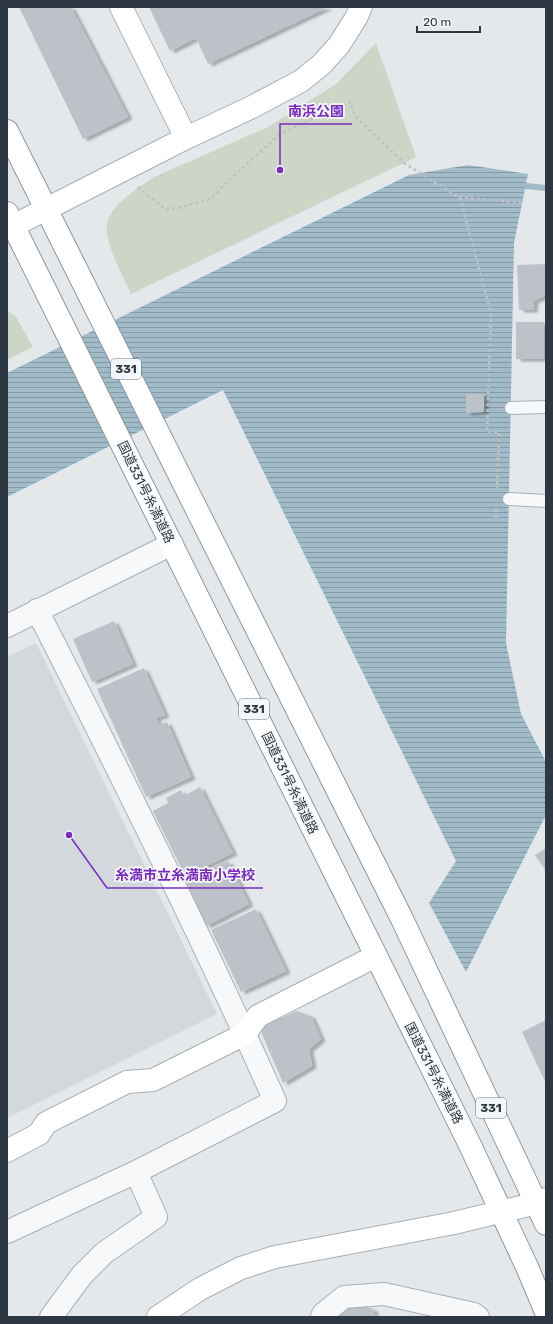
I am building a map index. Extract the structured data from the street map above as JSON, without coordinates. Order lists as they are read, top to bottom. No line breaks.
{"streets":{"main road":["331","国道331号糸満道路"]},"places":["南浜公園","糸満市立糸満南小学校"],"scale_bar":"20 m"}
